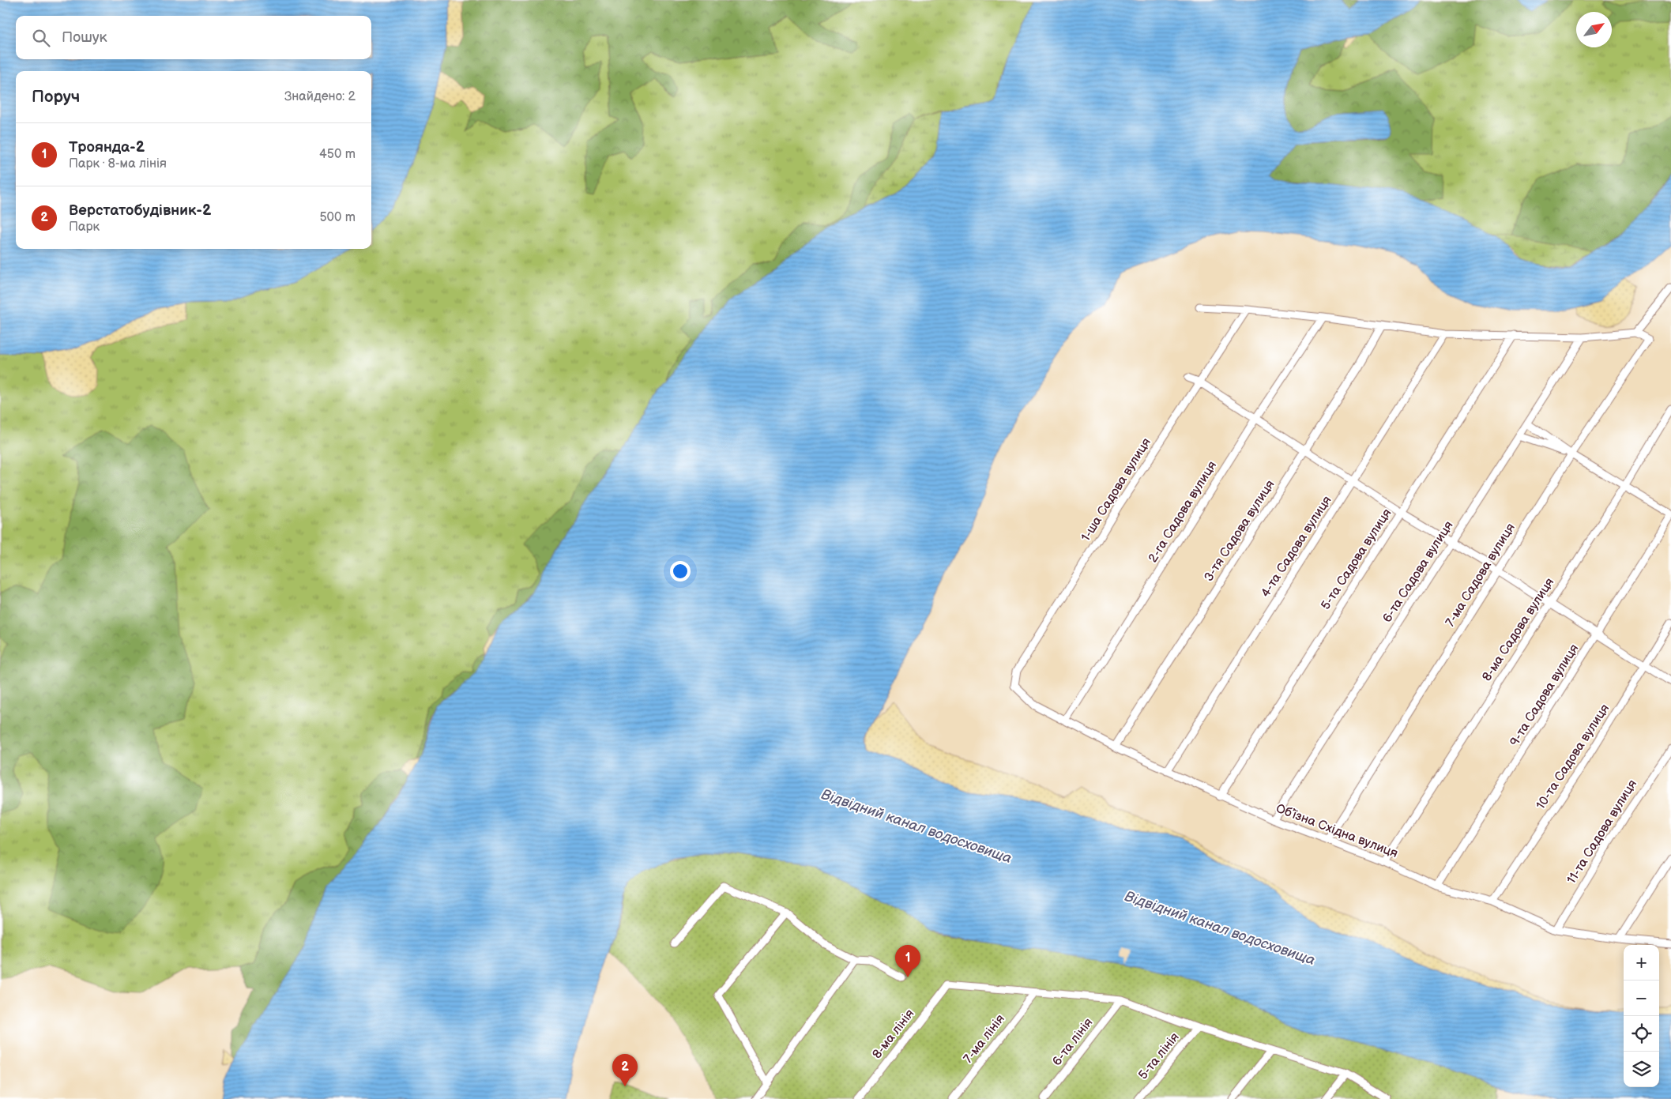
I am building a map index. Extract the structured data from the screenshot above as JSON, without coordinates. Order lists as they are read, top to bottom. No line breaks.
{"streets":{"street":["1-ша Садова вулиця","2-га Садова вулиця","3-тя Садова вулиця","4-та Садова вулиця","5-та Садова вулиця","6-та Садова вулиця","7-ма Садова вулиця","8-ма Садова вулиця","9-та Садова вулиця","10-та Садова вулиця","Обʼїзна Східна вулиця","11-та Садова вулиця","8-ма лінія","7-ма лінія","6-та лінія","5-та лінія"]},"crossings":[["1-ша Садова вулиця","Обʼїзна Східна вулиця"],["2-га Садова вулиця","Обʼїзна Східна вулиця"],["3-тя Садова вулиця","Обʼїзна Східна вулиця"],["4-та Садова вулиця","Обʼїзна Східна вулиця"],["5-та Садова вулиця","Обʼїзна Східна вулиця"],["6-та Садова вулиця","Обʼїзна Східна вулиця"],["7-ма Садова вулиця","Обʼїзна Східна вулиця"],["8-ма Садова вулиця","Обʼїзна Східна вулиця"],["9-та Садова вулиця","Обʼїзна Східна вулиця"],["10-та Садова вулиця","Обʼїзна Східна вулиця"],["Обʼїзна Східна вулиця","11-та Садова вулиця"],["8-ма лінія","7-ма лінія"]],"water":["Відвідний канал водосховища"],"north":"top right","page":{"search":"Пошук","heading":["Поруч","Знайдено: 2"],"list":[{"mark":"1","name":"Троянда-2","note":"Парк · 8-ма лінія","value":"450 m"},{"mark":"2","name":"Верстатобудівник-2","note":"Парк","value":"500 m"}],"map_buttons":["+","−"],"pins":["1","2"]}}
